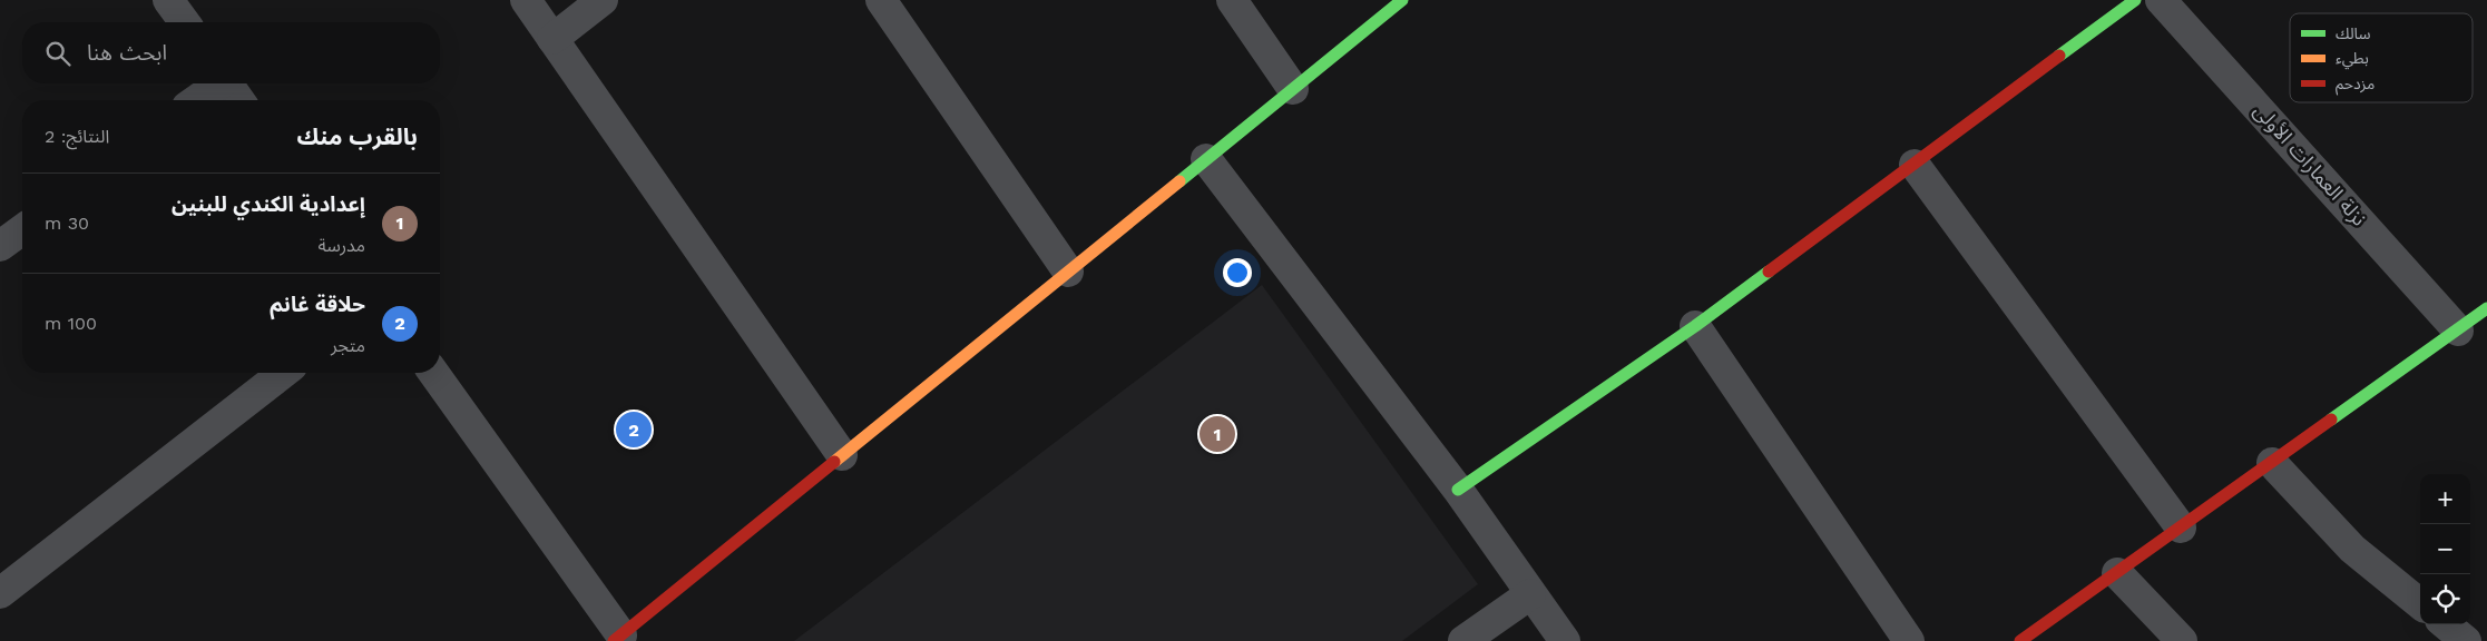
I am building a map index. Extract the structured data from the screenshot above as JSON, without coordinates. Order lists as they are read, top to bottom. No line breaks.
{"streets":{"street":["نزلة العمارات الأولى"]},"legend":["سالك","بطيء","مزدحم"],"page":{"search":"ابحث هنا","heading":["بالقرب منك","النتائج: 2"],"list":[{"mark":"1","name":"إعدادية الكندي للبنين","note":"مدرسة","value":"30 m"},{"mark":"2","name":"حلاقة غانم","note":"متجر","value":"100 m"}],"pins":["2","1"],"map_buttons":["+","−"]}}
